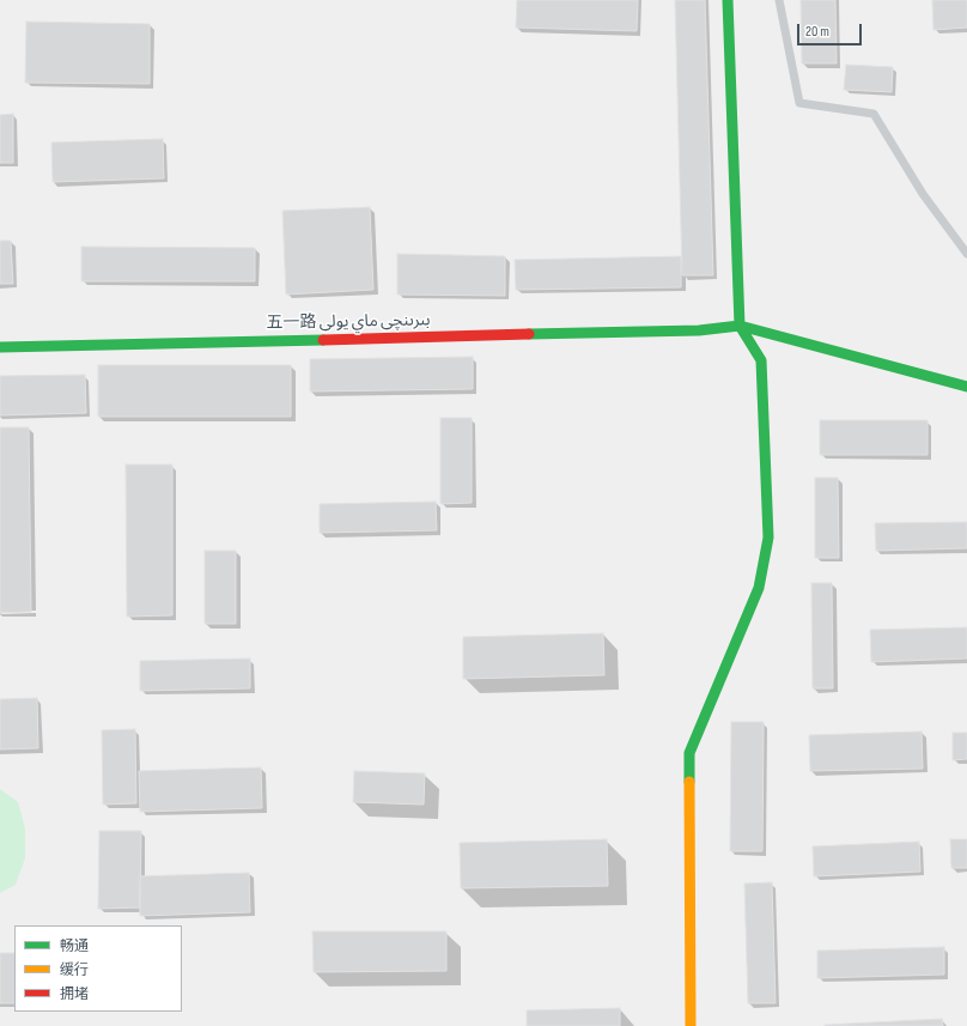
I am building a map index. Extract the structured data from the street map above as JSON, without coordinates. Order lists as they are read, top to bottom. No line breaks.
{"streets":{"street":["五一路 بىرىنچى ماي يولى"]},"legend":["畅通","缓行","拥堵"],"scale_bar":"20 m"}
